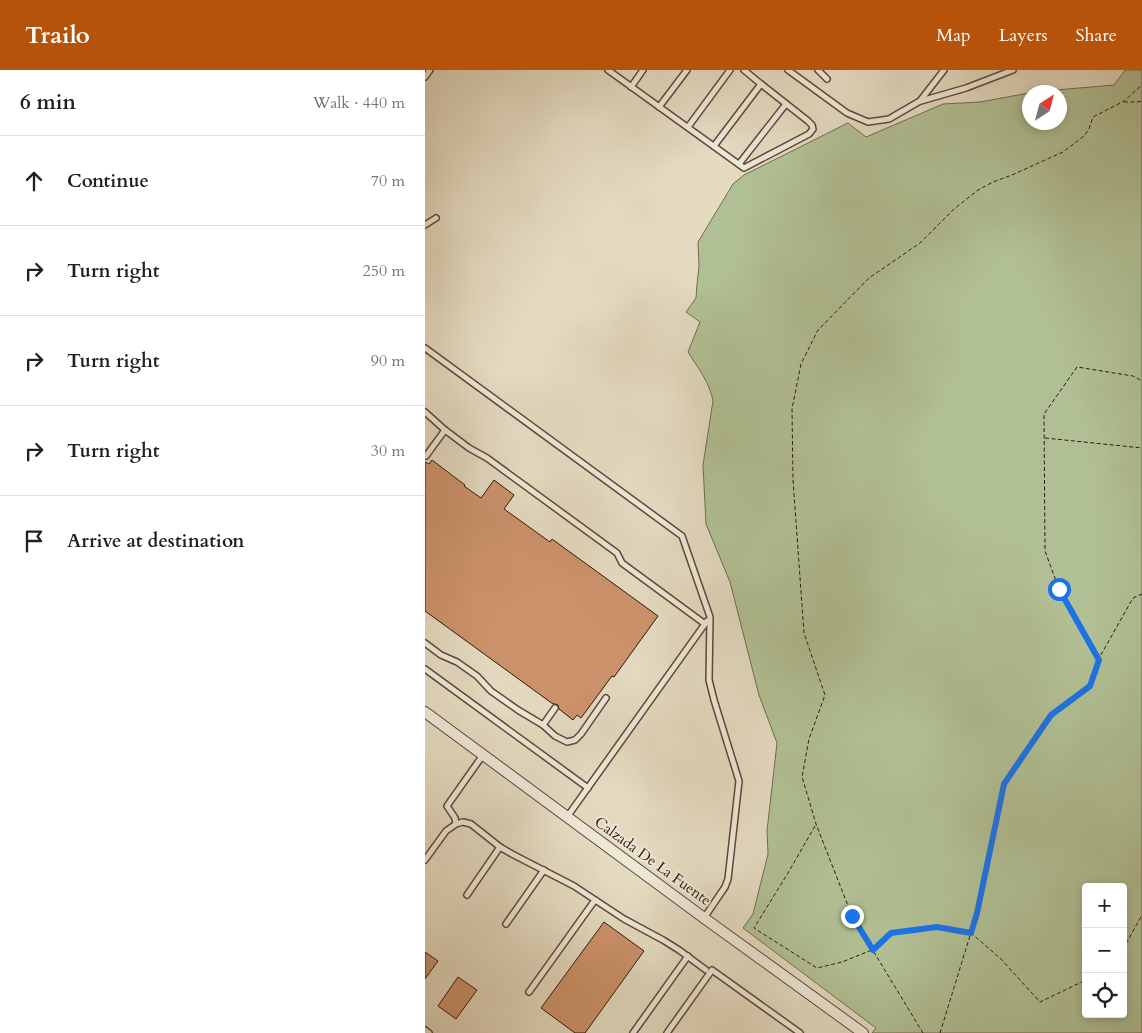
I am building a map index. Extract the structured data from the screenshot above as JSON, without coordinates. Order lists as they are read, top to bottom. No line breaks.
{"streets":{"street":["Calzada De La Fuente"]},"north":"top right","page":{"header":"Trailo","nav":["Map","Layers","Share"],"heading":["6 min","Walk · 440 m"],"list":[["Continue","70 m"],["Turn right","250 m"],["Turn right","90 m"],["Turn right","30 m"],"Arrive at destination"],"map_buttons":["+","−"]}}
